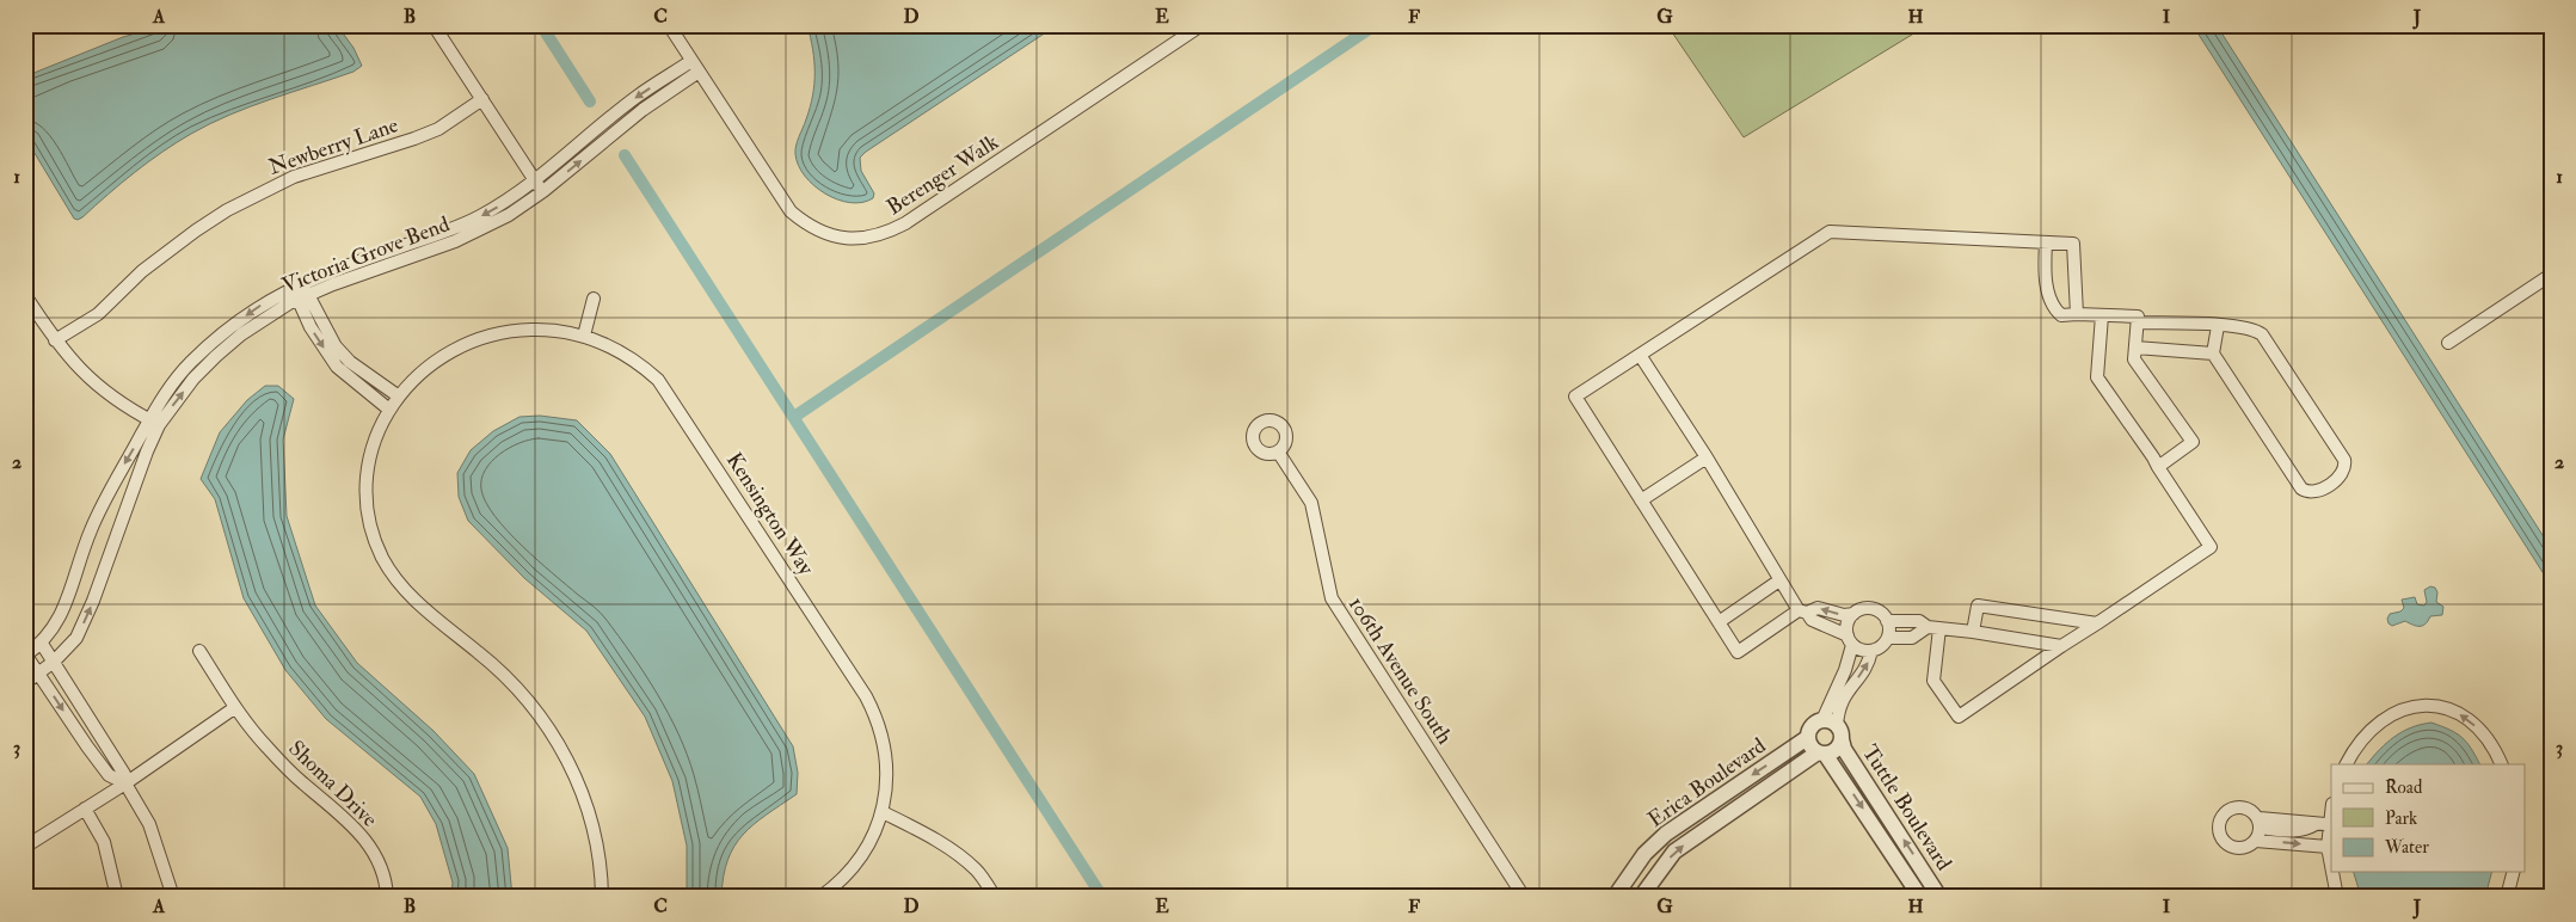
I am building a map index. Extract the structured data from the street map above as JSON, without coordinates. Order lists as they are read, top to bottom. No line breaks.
{"streets":{"street":["Newberry Lane","Berenger Walk","Victoria Grove Bend","Kensington Way","106th Avenue South","Erica Boulevard","Shoma Drive","Tuttle Boulevard"]},"crossings":[["Berenger Walk","Victoria Grove Bend"],["Erica Boulevard","Tuttle Boulevard"]],"legend":["Road","Park","Water"],"grid":{"columns":["A","B","C","D","E","F","G","H","I","J"],"rows":["1","2","3"]}}
